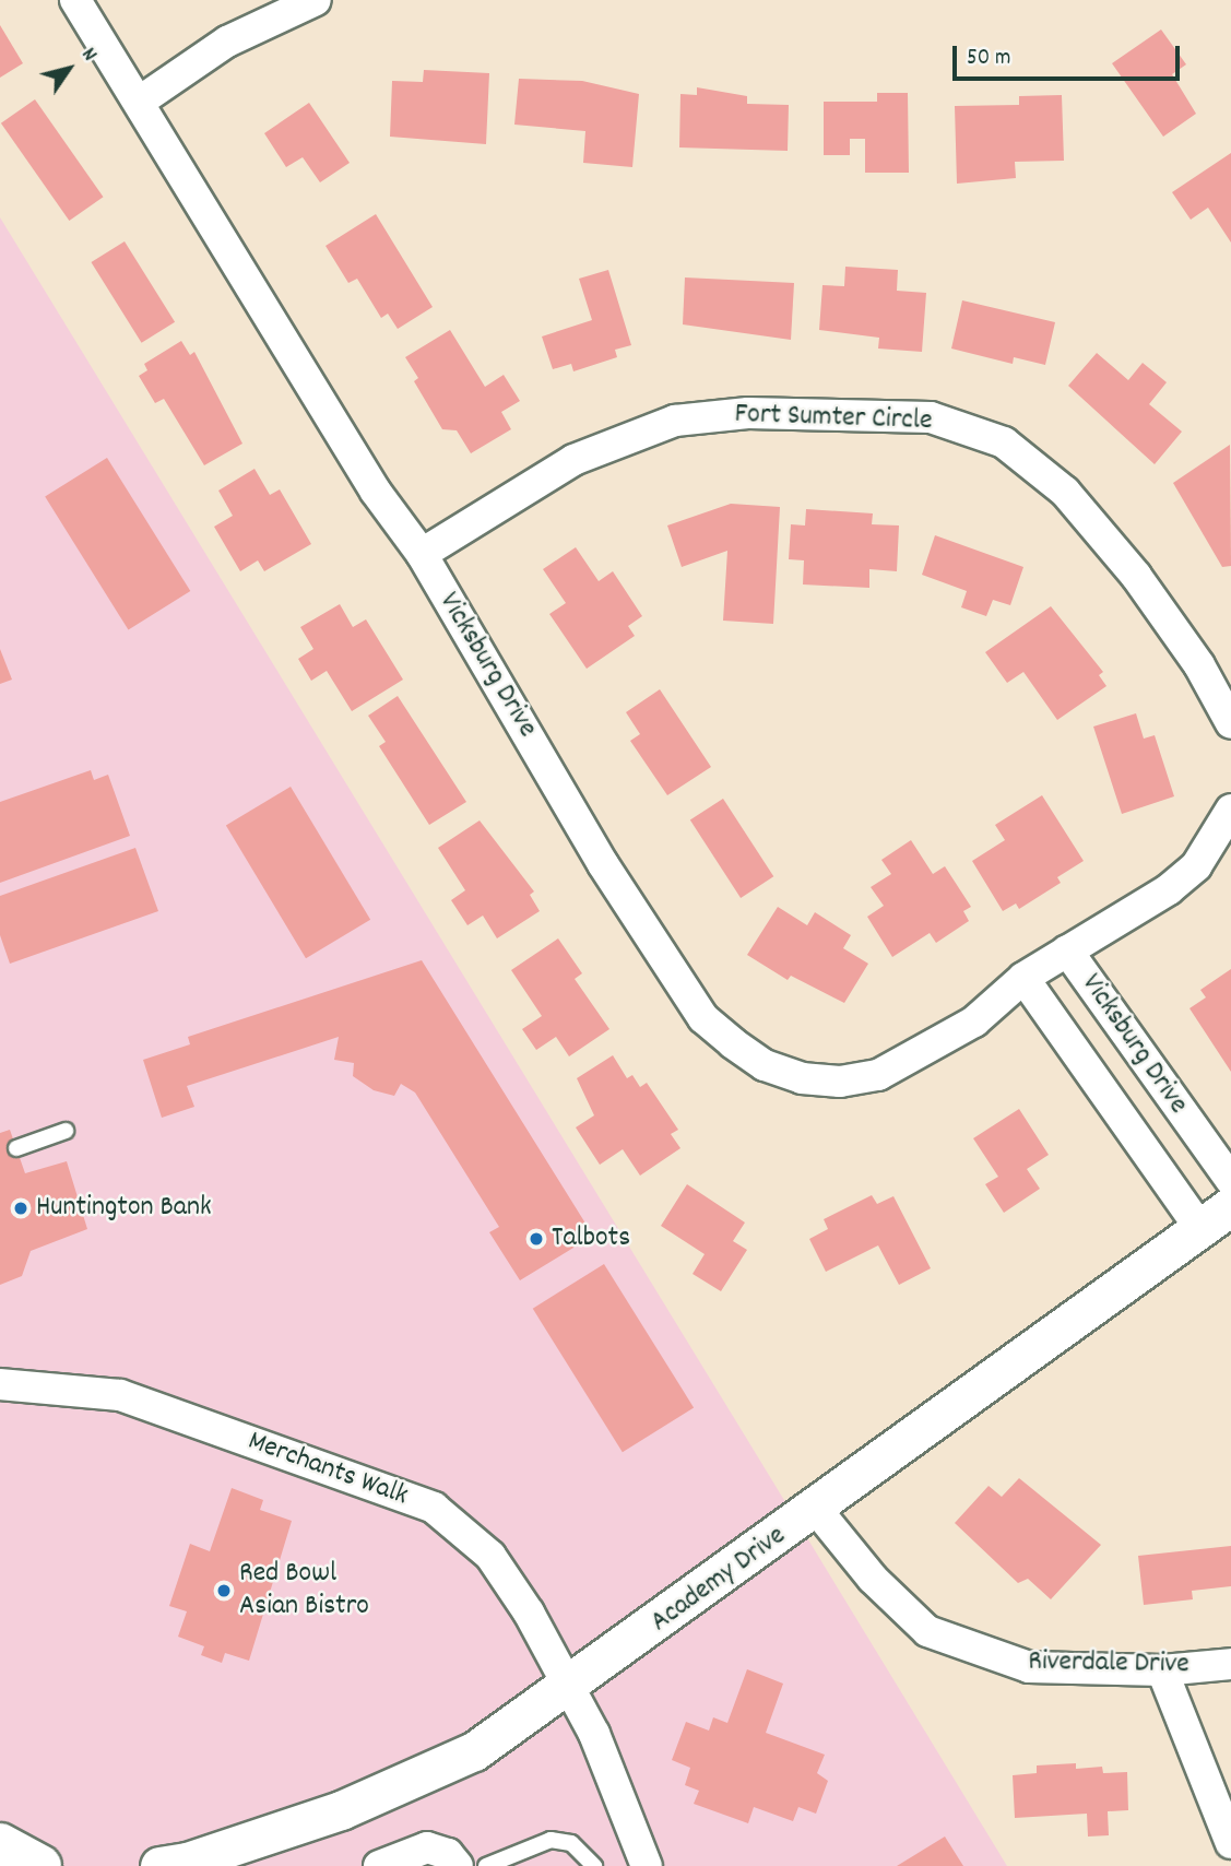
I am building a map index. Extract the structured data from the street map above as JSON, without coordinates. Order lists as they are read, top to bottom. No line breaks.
{"streets":{"street":["Fort Sumter Circle","Vicksburg Drive","Merchants Walk","Academy Drive","Riverdale Drive"]},"crossings":[["Fort Sumter Circle","Vicksburg Drive"],["Vicksburg Drive","Academy Drive"],["Merchants Walk","Academy Drive"],["Academy Drive","Riverdale Drive"]],"places":["Huntington Bank","Talbots","Red Bowl Asian Bistro"],"scale_bar":"50 m","north":"top right"}
